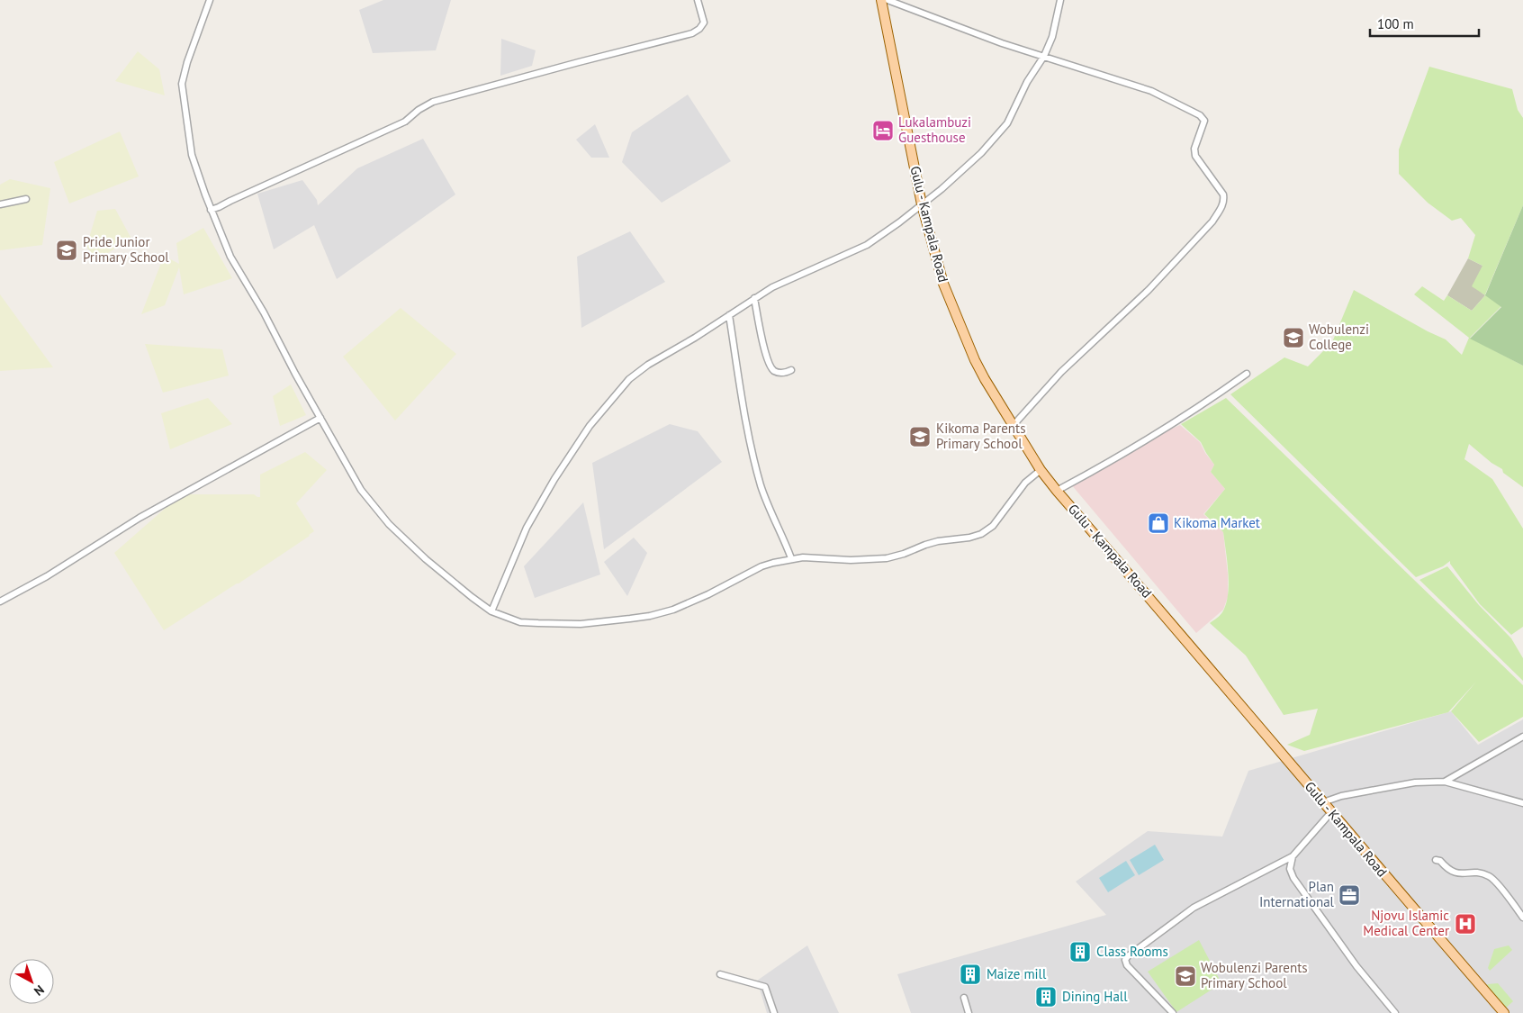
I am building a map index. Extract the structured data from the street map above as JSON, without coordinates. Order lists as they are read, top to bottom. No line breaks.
{"streets":{"main road":["Gulu - Kampala Road"]},"places":{"hotel":["Lukalambuzi Guesthouse"],"school or university":["Pride Junior Primary School","Wobulenzi College","Kikoma Parents Primary School","Wobulenzi Parents Primary School"],"shop":["Kikoma Market"],"office":["Plan International"],"hospital":["Njovu Islamic Medical Center"],"building":["Class Rooms","Maize mill","Dining Hall"]},"scale_bar":"100 m","north":"bottom right"}
